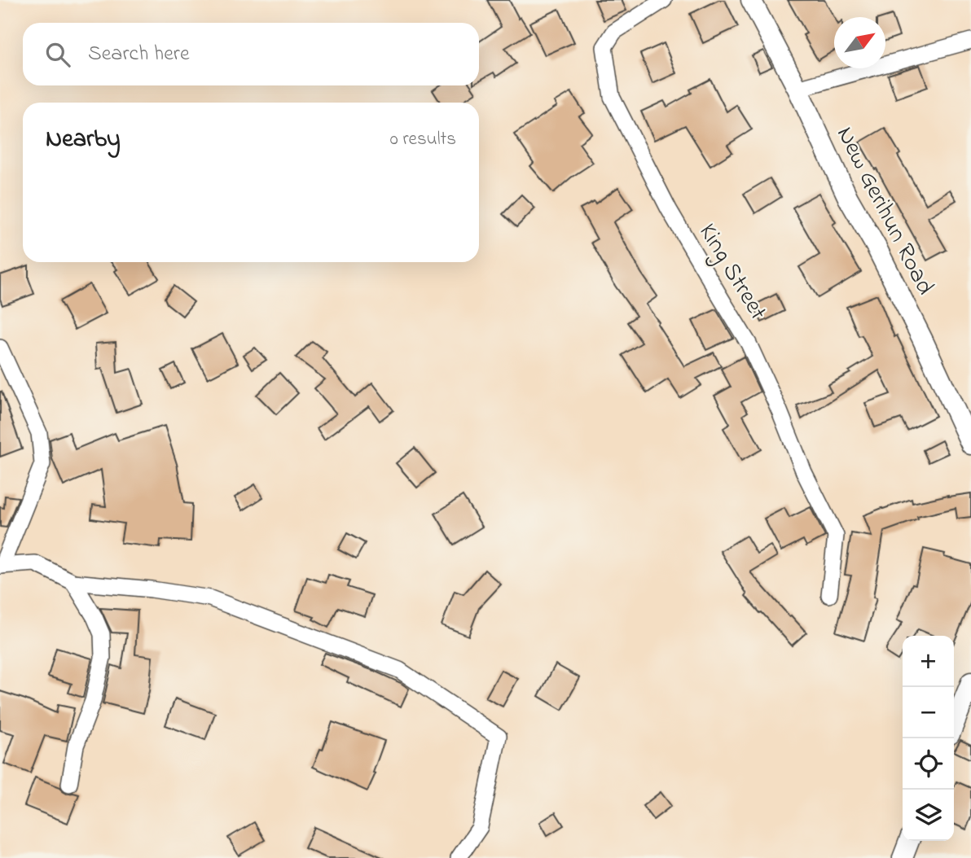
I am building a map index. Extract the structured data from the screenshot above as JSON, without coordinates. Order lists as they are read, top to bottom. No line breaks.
{"streets":{"street":["New Gerihun Road","King Street"]},"north":"top right","page":{"search":"Search here","heading":["Nearby","0 results"],"map_buttons":["+","−"]}}
